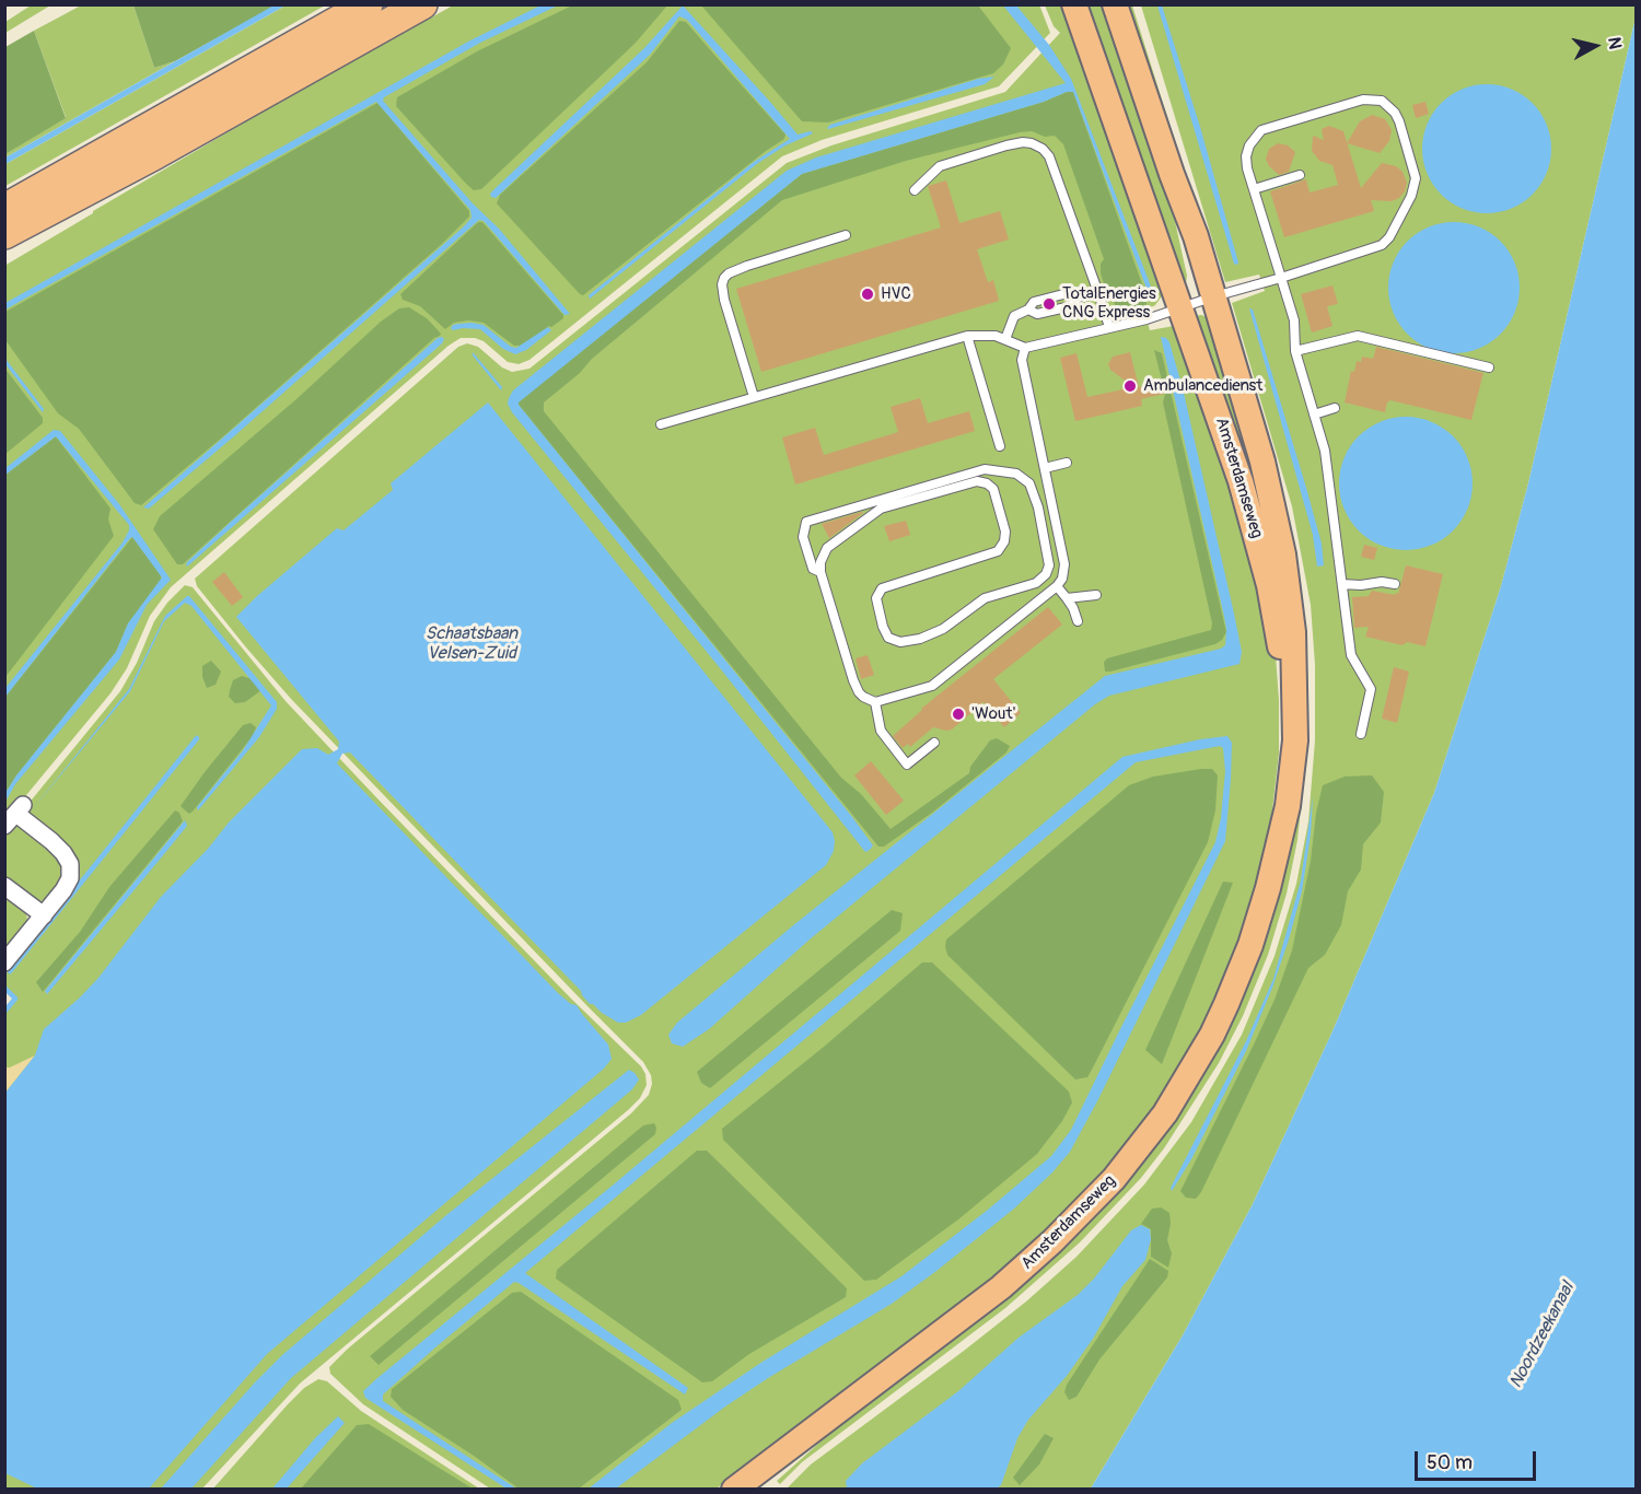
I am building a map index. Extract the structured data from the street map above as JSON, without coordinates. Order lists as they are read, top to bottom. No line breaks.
{"streets":{"main road":["Amsterdamseweg"]},"water":["Schaatsbaan Velsen-Zuid","Noordzeekanaal"],"places":["HVC","TotalEnergies CNG Express","Ambulancedienst","'Wout'"],"scale_bar":"50 m","north":"right"}
